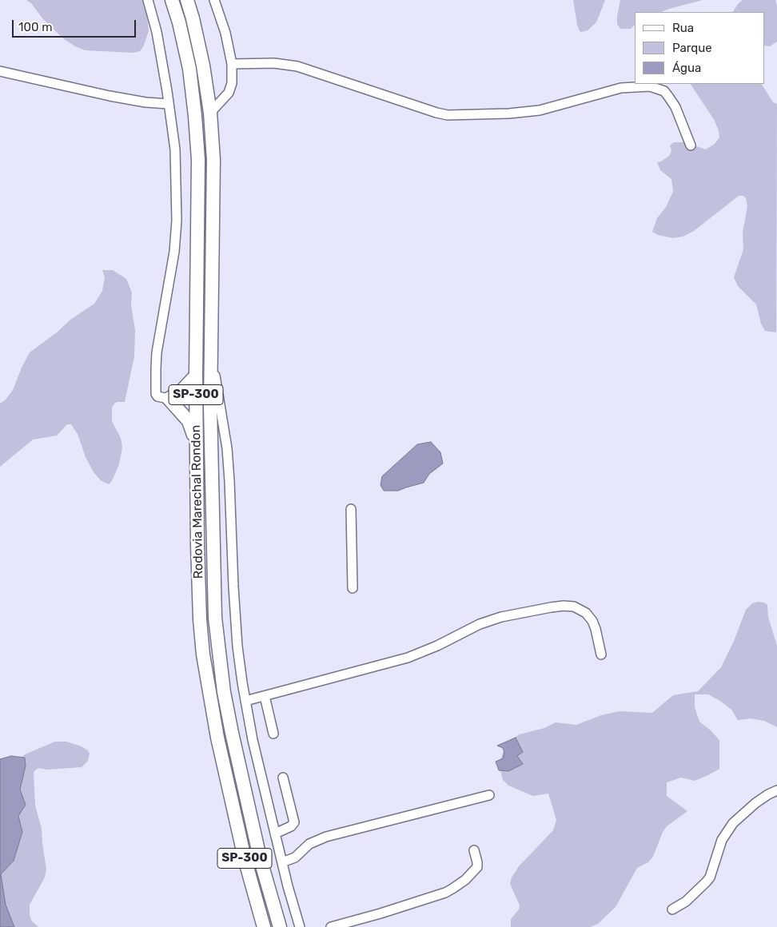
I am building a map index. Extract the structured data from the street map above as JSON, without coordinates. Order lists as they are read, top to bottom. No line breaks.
{"streets":{"highway":["SP-300","Rodovia Marechal Rondon"]},"legend":["Rua","Parque","Água"],"scale_bar":"100 m"}
